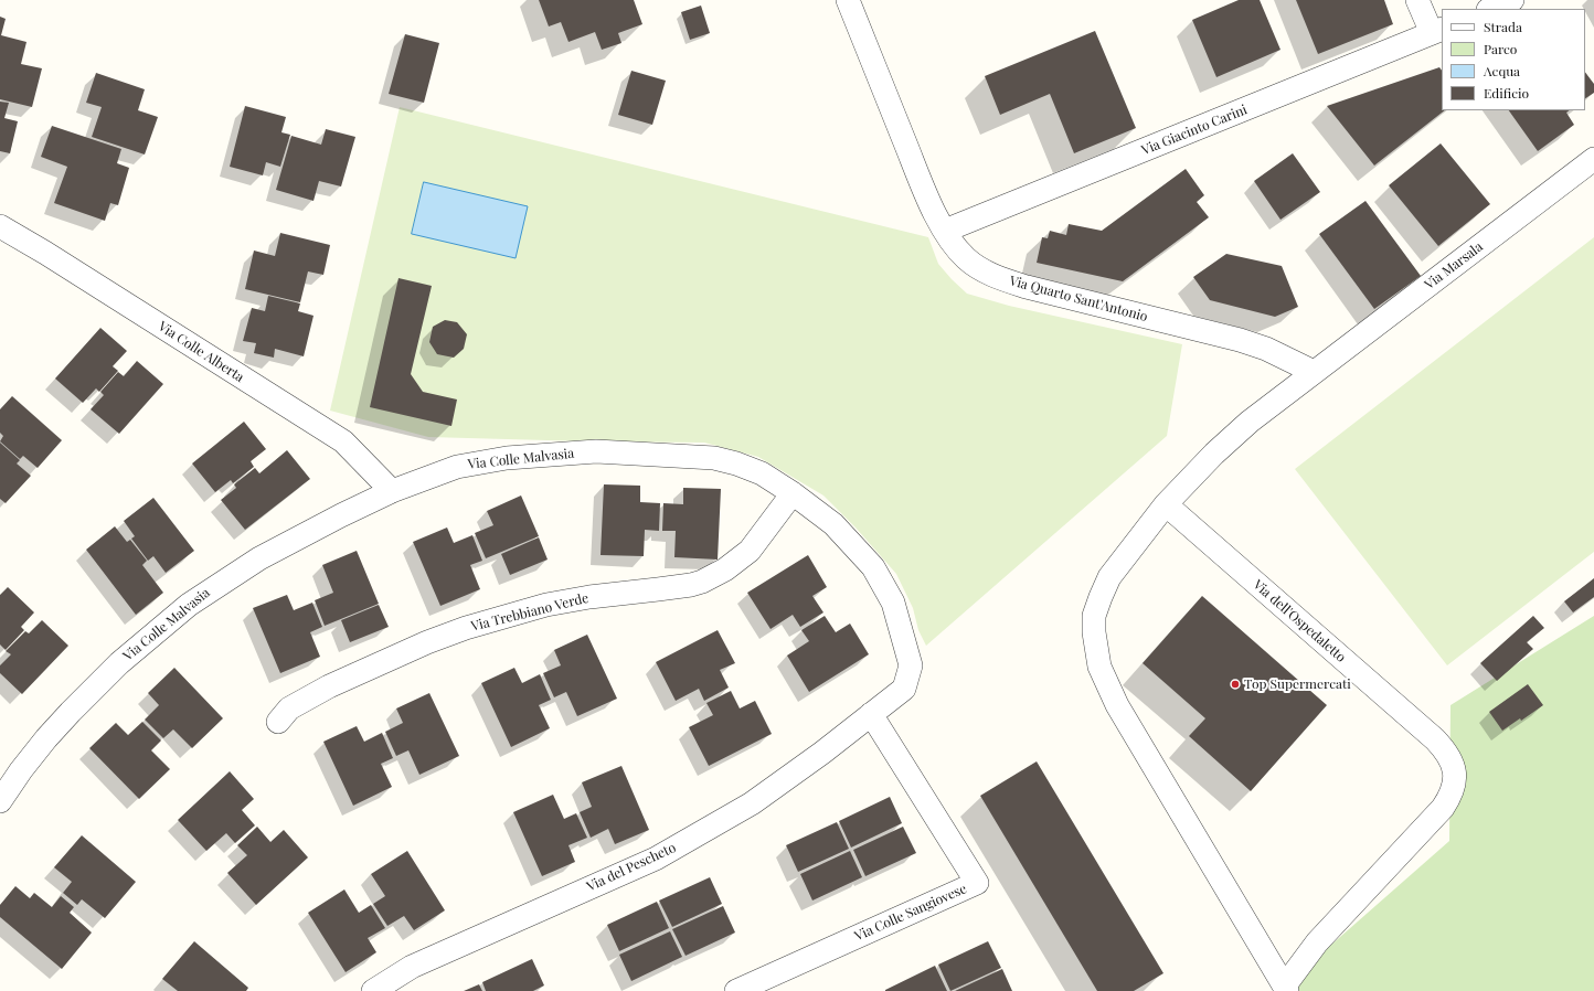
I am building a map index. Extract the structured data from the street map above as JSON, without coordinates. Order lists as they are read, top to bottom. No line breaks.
{"streets":{"street":["Via Giacinto Carini","Via Marsala","Via Quarto Sant'Antonio","Via Colle Alberta","Via Colle Malvasia","Via Trebbiano Verde","Via dell'Ospedaletto","Via del Pescheto","Via Colle Sangiovese"]},"crossings":[["Via Giacinto Carini","Via Quarto Sant'Antonio"],["Via Marsala","Via Quarto Sant'Antonio"],["Via Marsala","Via dell'Ospedaletto"],["Via Quarto Sant'Antonio","Via dell'Ospedaletto"],["Via Colle Alberta","Via Colle Malvasia"],["Via Colle Malvasia","Via Trebbiano Verde"],["Via Colle Malvasia","Via del Pescheto"],["Via Colle Malvasia","Via Colle Sangiovese"],["Via del Pescheto","Via Colle Sangiovese"]],"places":["Top Supermercati"],"legend":["Strada","Parco","Acqua","Edificio"]}
